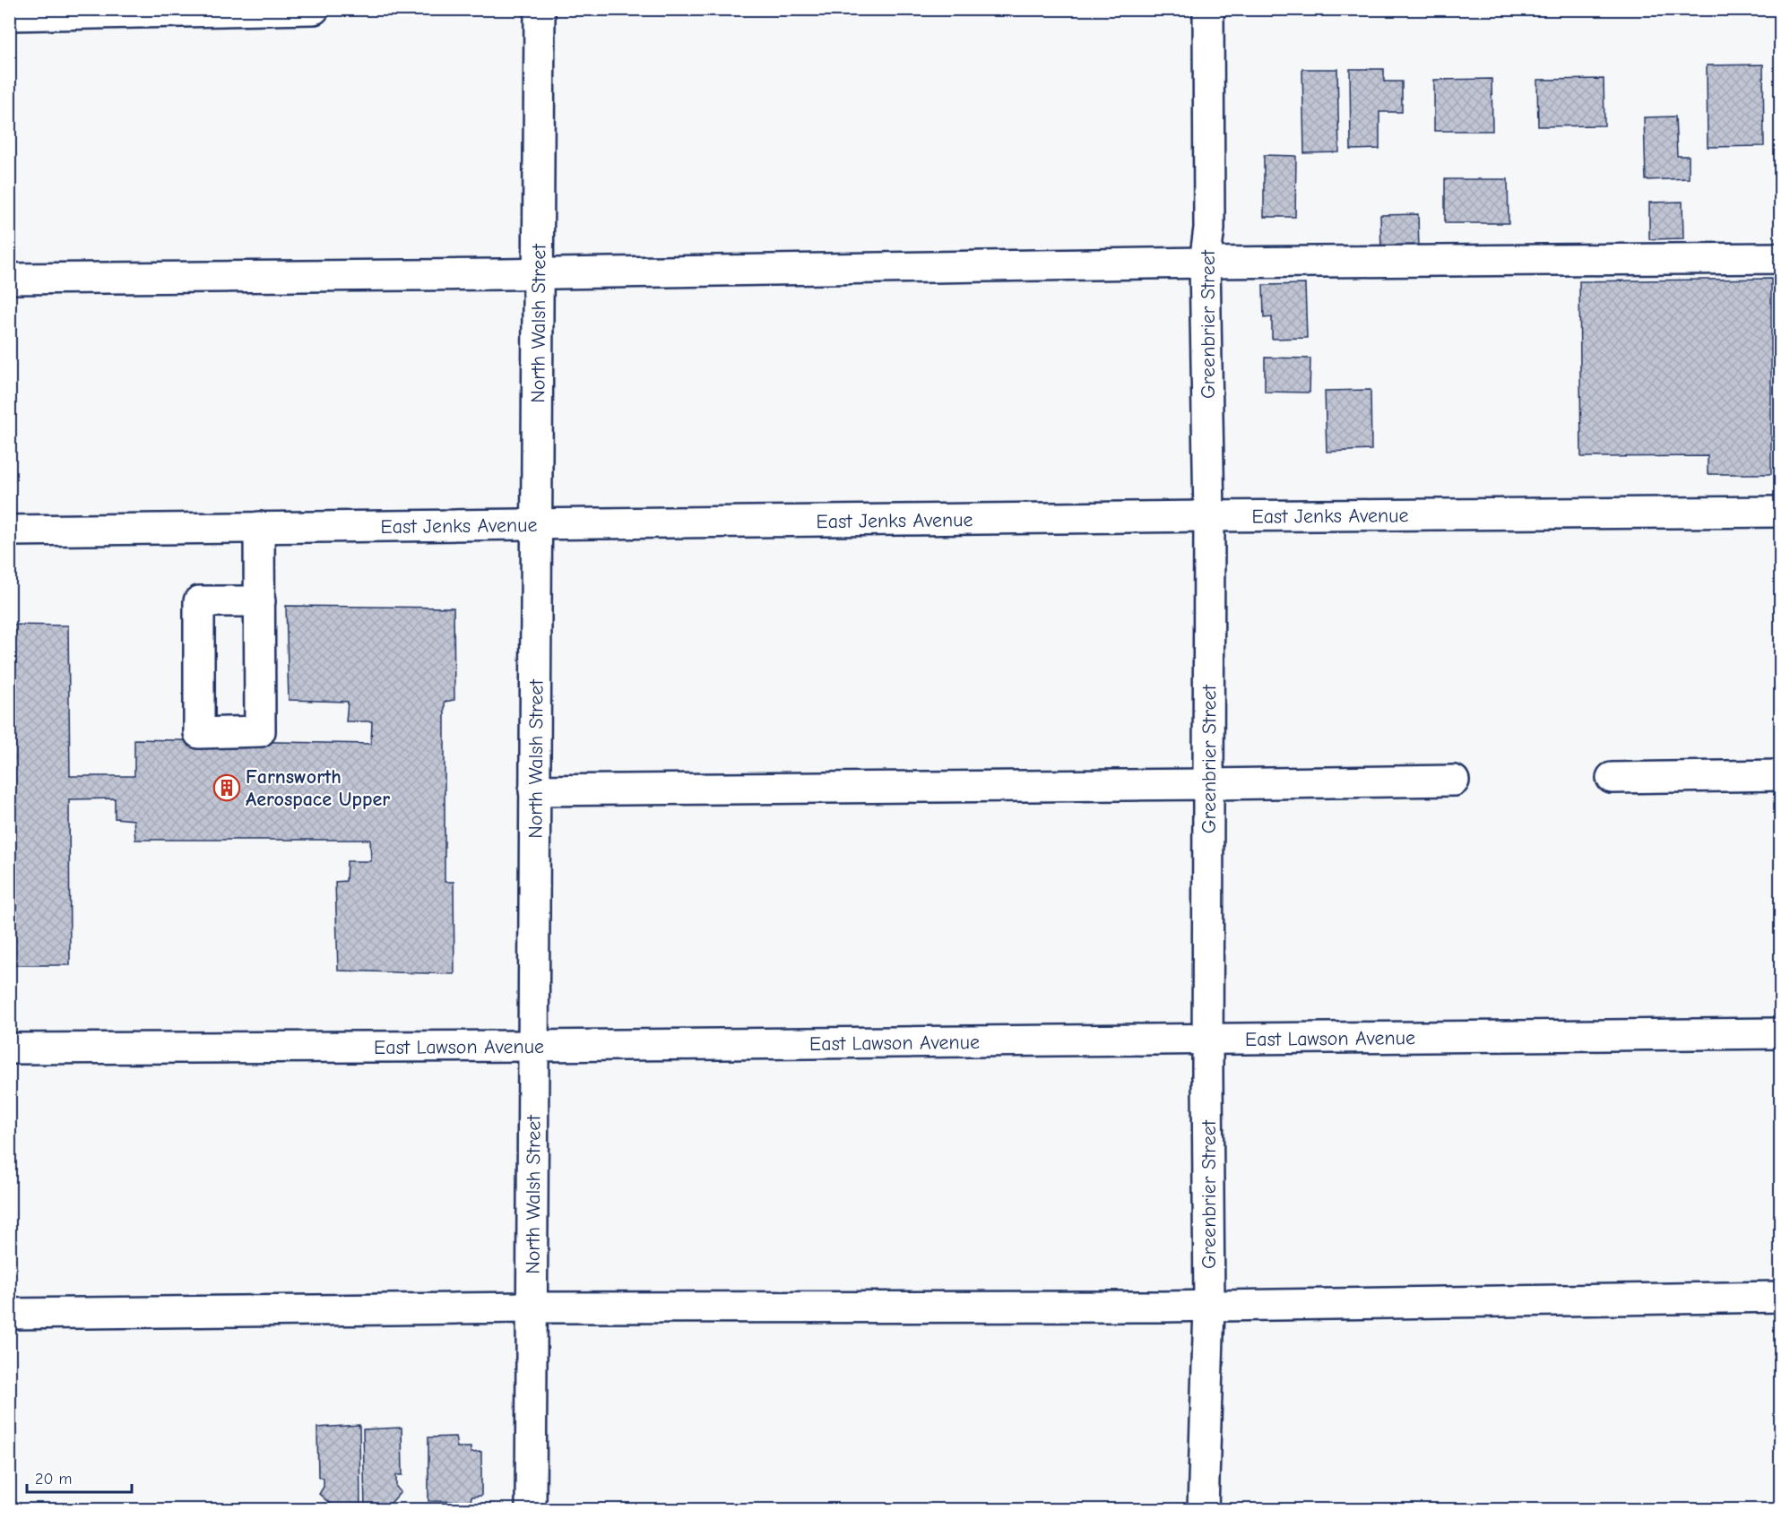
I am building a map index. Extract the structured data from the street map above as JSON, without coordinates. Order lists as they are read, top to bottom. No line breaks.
{"streets":{"street":["North Walsh Street","Greenbrier Street","East Jenks Avenue","East Lawson Avenue"]},"crossings":[["North Walsh Street","East Jenks Avenue"],["North Walsh Street","East Lawson Avenue"],["Greenbrier Street","East Jenks Avenue"],["Greenbrier Street","East Lawson Avenue"]],"places":{"building":["Farnsworth Aerospace Upper"]},"scale_bar":"20 m"}
